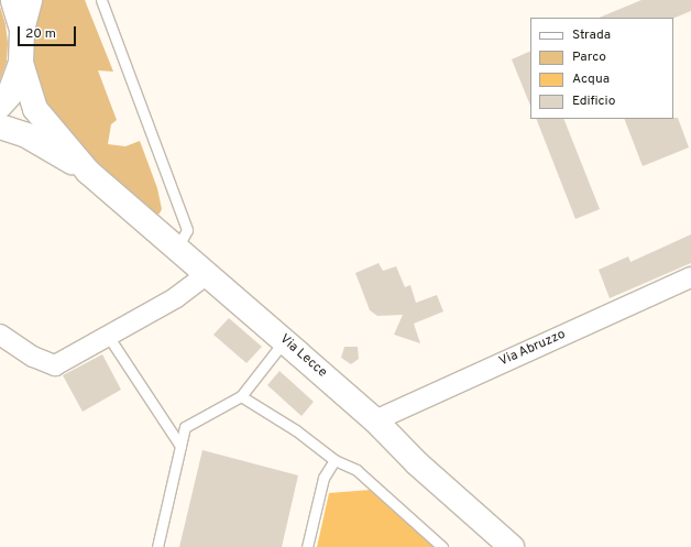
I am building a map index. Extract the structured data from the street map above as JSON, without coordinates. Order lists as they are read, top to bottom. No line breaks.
{"streets":{"main road":["Via Lecce"],"street":["Via Abruzzo"]},"crossings":[["Via Abruzzo","Via Lecce"]],"legend":["Strada","Parco","Acqua","Edificio"],"scale_bar":"20 m"}
